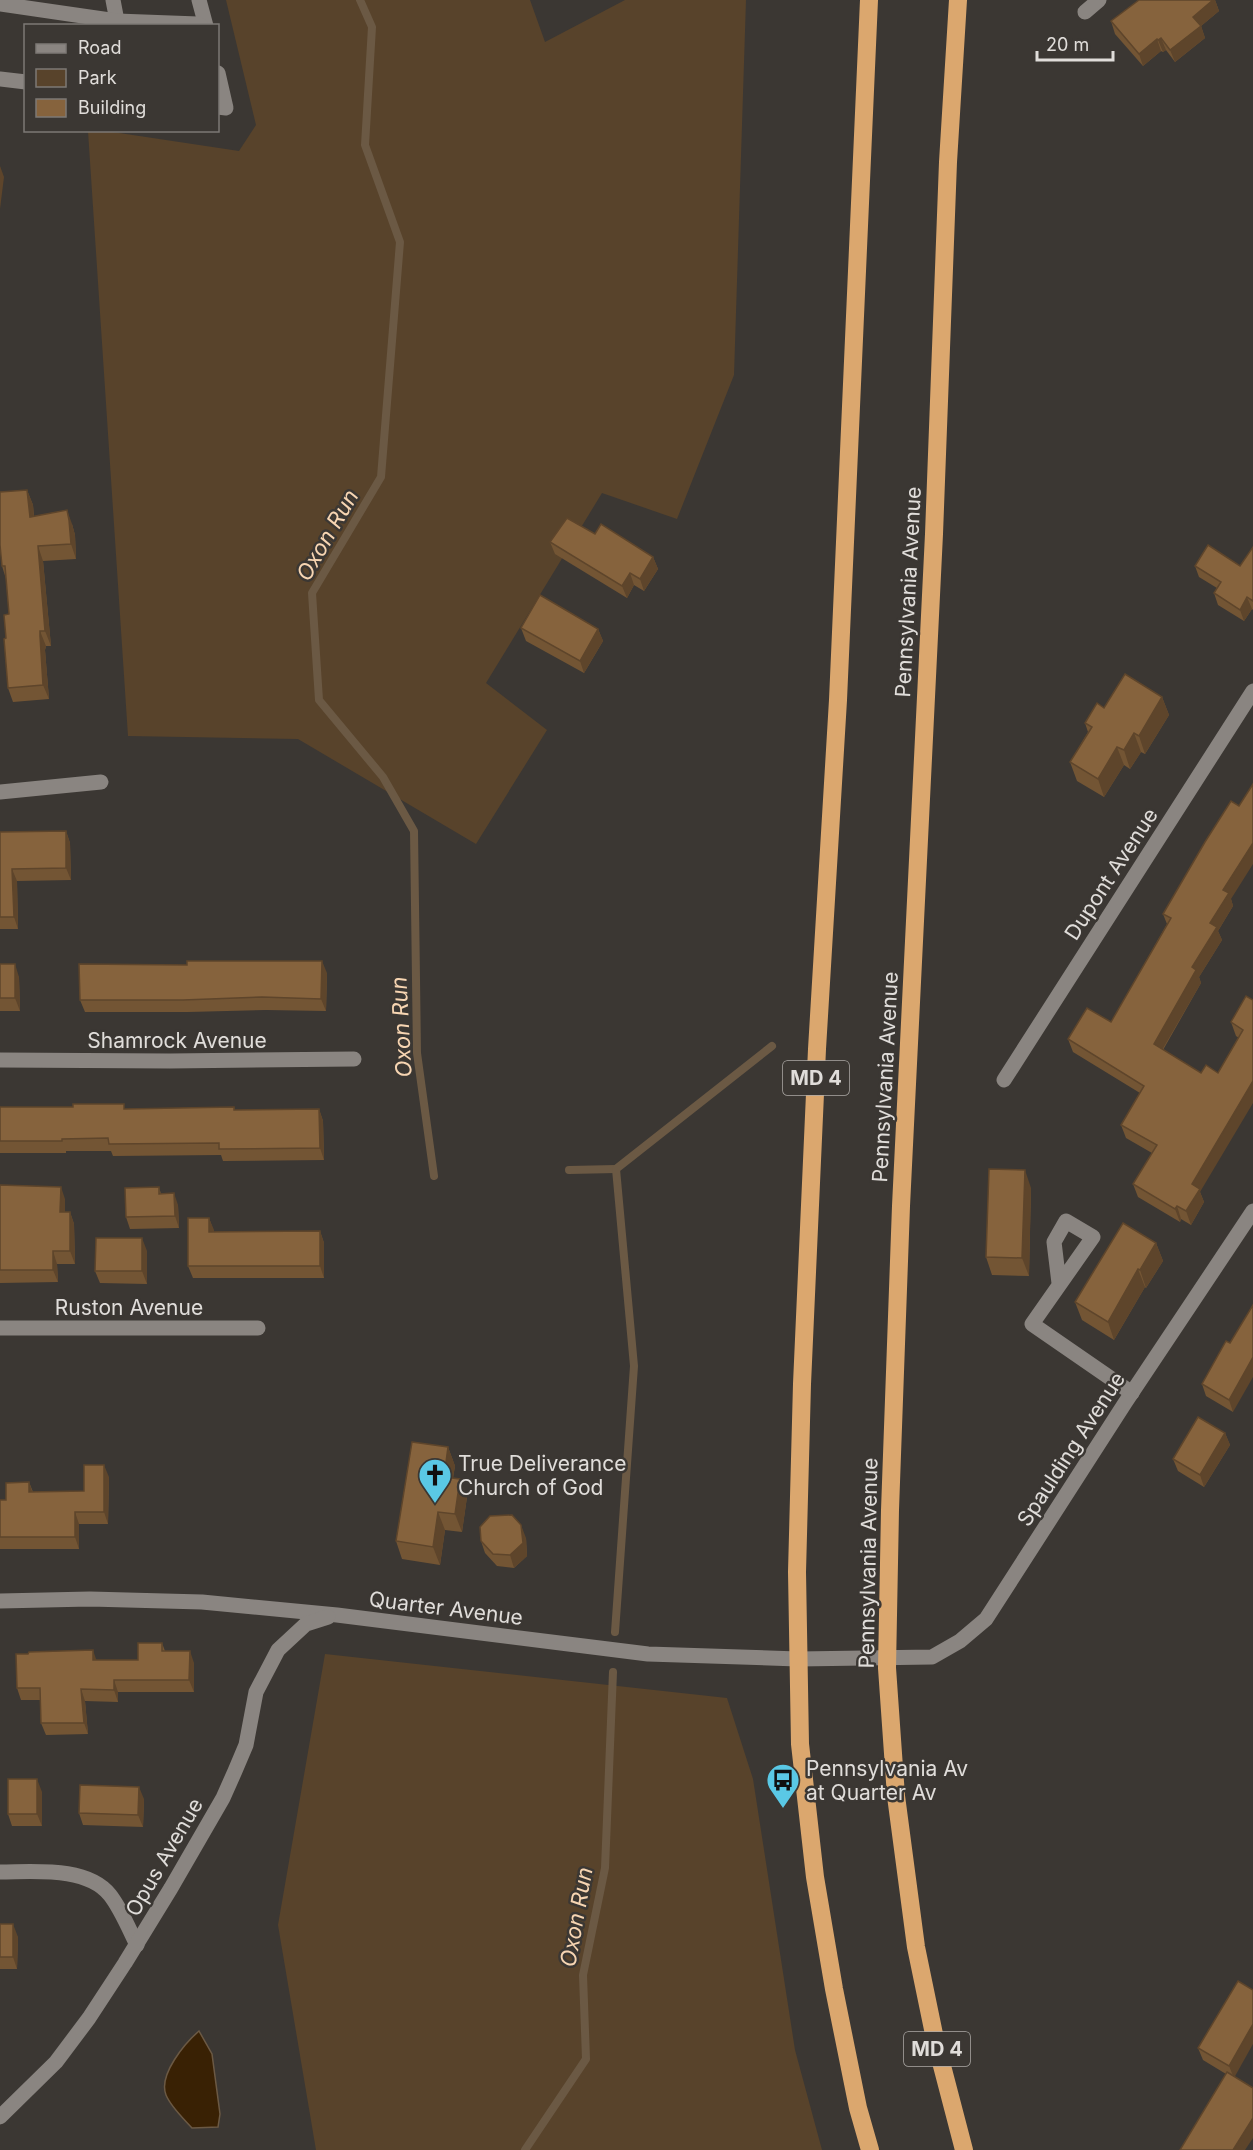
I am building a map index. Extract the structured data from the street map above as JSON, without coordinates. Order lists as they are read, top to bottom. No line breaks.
{"streets":{"highway":["Pennsylvania Avenue","MD 4"],"street":["Dupont Avenue","Shamrock Avenue","Ruston Avenue","Spaulding Avenue","Quarter Avenue","Opus Avenue"]},"crossings":[["Pennsylvania Avenue","Spaulding Avenue"],["Pennsylvania Avenue","Quarter Avenue"],["MD 4","Quarter Avenue"],["Spaulding Avenue","Quarter Avenue"],["Quarter Avenue","Opus Avenue"]],"water":["Oxon Run"],"places":{"church":["True Deliverance Church of God"],"bus stop":["Pennsylvania Av at Quarter Av"]},"legend":["Road","Park","Building"],"scale_bar":"20 m"}
